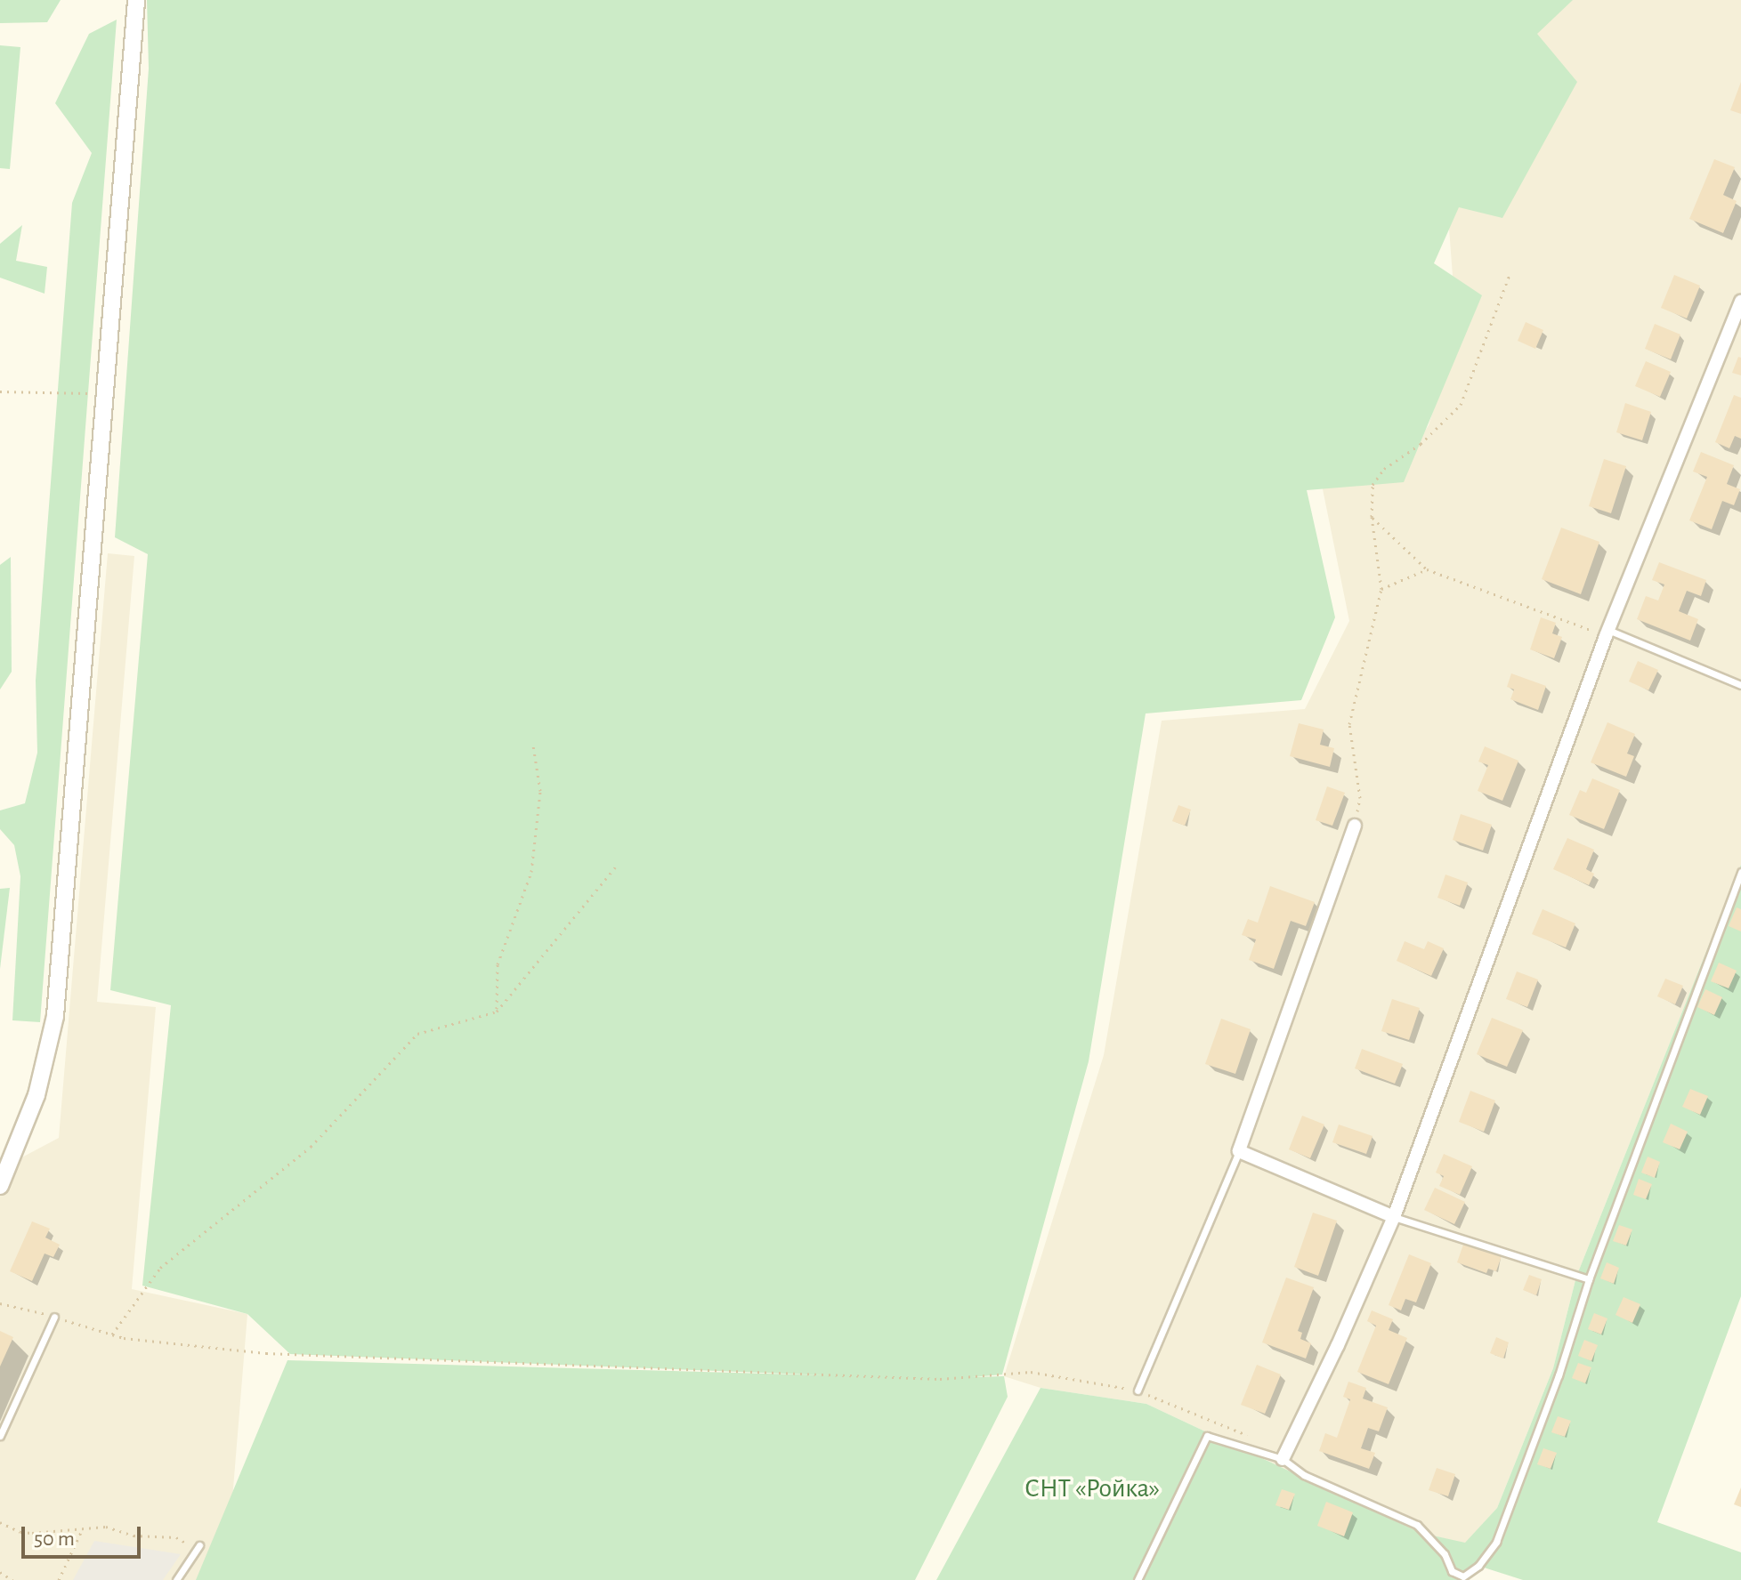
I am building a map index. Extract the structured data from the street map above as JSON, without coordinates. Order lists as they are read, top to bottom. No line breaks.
{"parks":["СНТ «Ройка»"],"scale_bar":"50 m"}
